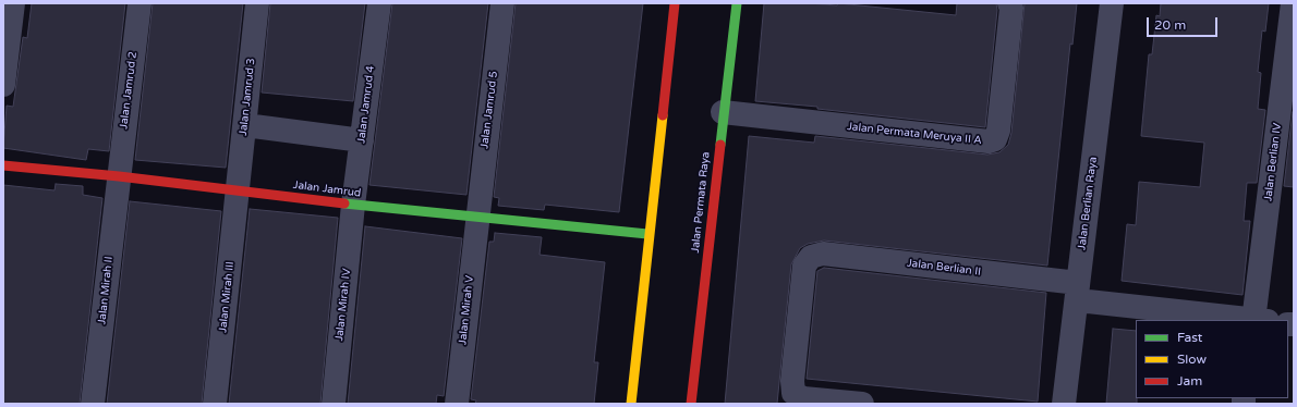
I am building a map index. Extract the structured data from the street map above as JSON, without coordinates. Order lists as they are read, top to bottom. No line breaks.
{"streets":{"street":["Jalan Jamrud 2","Jalan Jamrud 3","Jalan Jamrud 4","Jalan Jamrud 5","Jalan Permata Meruya II A","Jalan Berlian IV","Jalan Jamrud","Jalan Permata Raya","Jalan Berlian Raya","Jalan Berlian II","Jalan Mirah II","Jalan Mirah III","Jalan Mirah IV","Jalan Mirah V"]},"crossings":[["Jalan Jamrud 2","Jalan Jamrud"],["Jalan Jamrud 2","Jalan Mirah II"],["Jalan Jamrud 3","Jalan Jamrud"],["Jalan Jamrud 3","Jalan Mirah III"],["Jalan Jamrud 4","Jalan Jamrud"],["Jalan Jamrud 4","Jalan Mirah IV"],["Jalan Jamrud 5","Jalan Jamrud"],["Jalan Jamrud 5","Jalan Mirah V"],["Jalan Permata Meruya II A","Jalan Permata Raya"],["Jalan Berlian IV","Jalan Berlian II"],["Jalan Jamrud","Jalan Mirah II"],["Jalan Jamrud","Jalan Mirah III"],["Jalan Jamrud","Jalan Mirah IV"],["Jalan Jamrud","Jalan Mirah V"],["Jalan Berlian Raya","Jalan Berlian II"]],"legend":["Fast","Slow","Jam"],"scale_bar":"20 m"}
